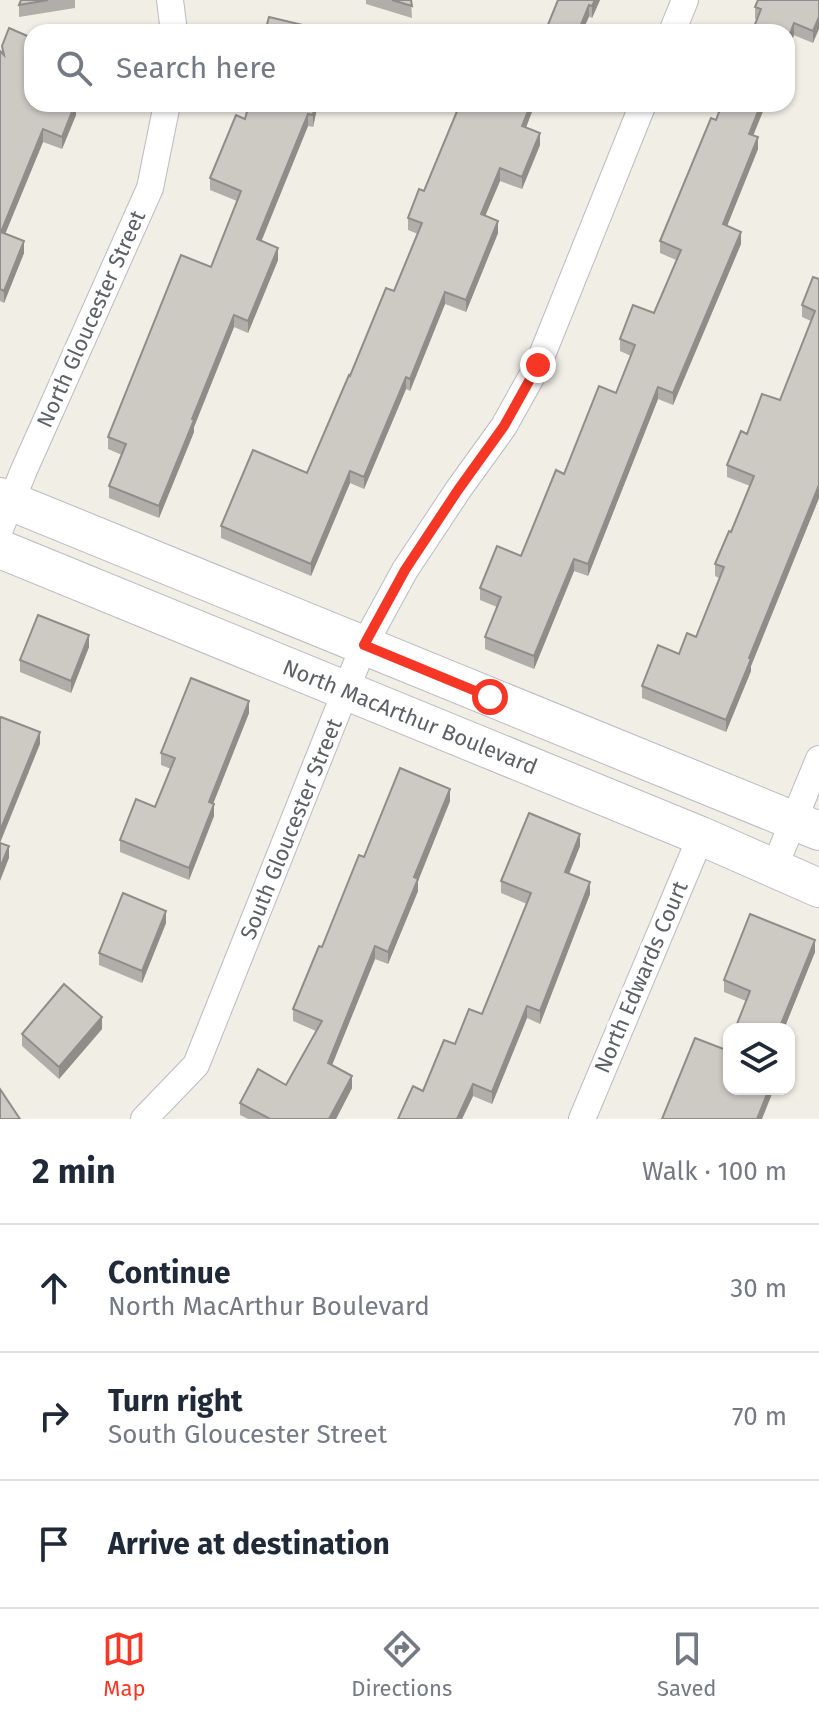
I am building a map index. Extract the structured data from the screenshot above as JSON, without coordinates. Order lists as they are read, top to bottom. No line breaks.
{"streets":{"main road":["North MacArthur Boulevard"],"street":["North Gloucester Street","South Gloucester Street","North Edwards Court"]},"crossings":[["North MacArthur Boulevard","South Gloucester Street"],["North MacArthur Boulevard","North Edwards Court"]],"page":{"search":"Search here","heading":["2 min","Walk · 100 m"],"list":[["Continue","North MacArthur Boulevard","30 m"],["Turn right","South Gloucester Street","70 m"],"Arrive at destination"],"nav":["Map","Directions","Saved"]}}
